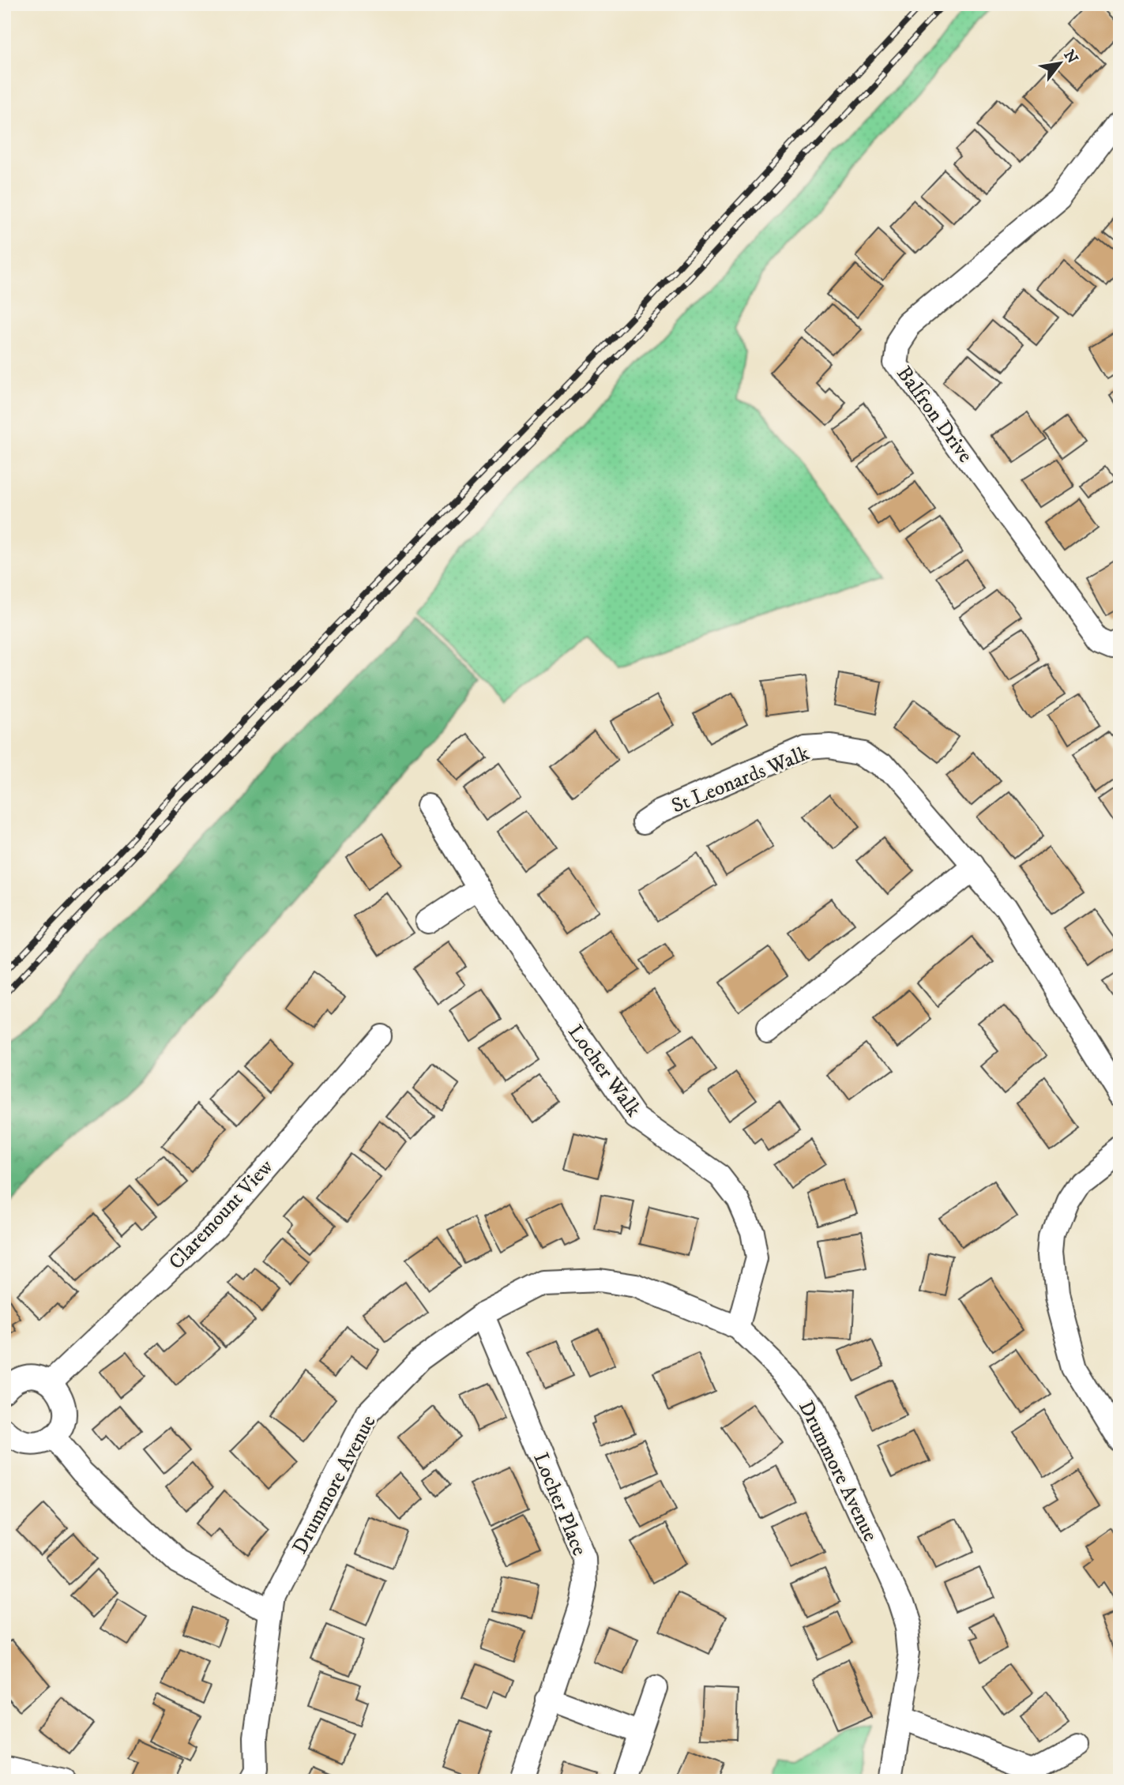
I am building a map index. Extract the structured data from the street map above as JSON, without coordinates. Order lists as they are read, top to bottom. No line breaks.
{"streets":{"street":["Balfron Drive","St Leonards Walk","Locher Walk","Claremount View","Drummore Avenue","Locher Place"]},"crossings":[["Locher Walk","Drummore Avenue"],["Drummore Avenue","Locher Place"]],"north":"top right"}
